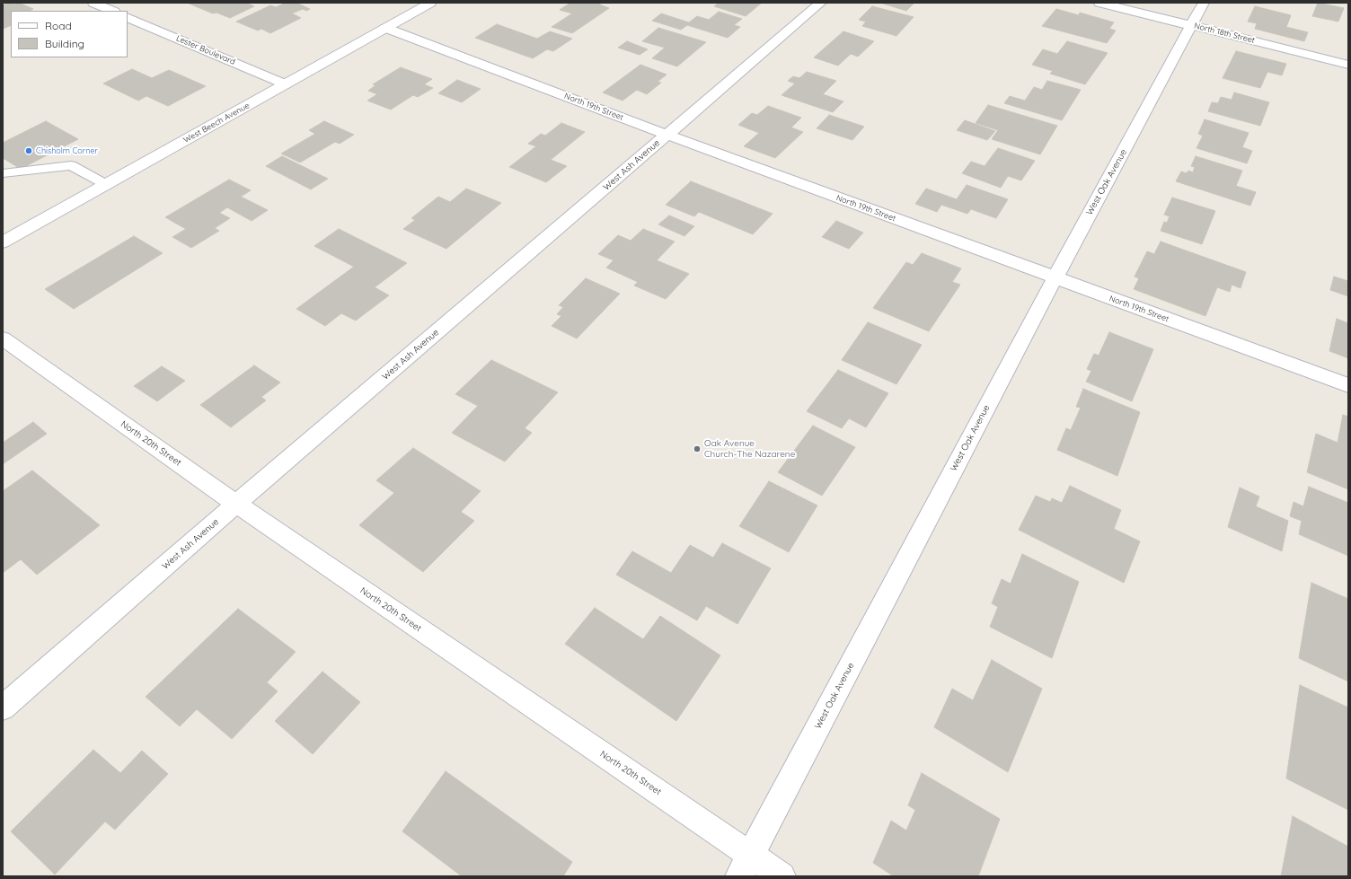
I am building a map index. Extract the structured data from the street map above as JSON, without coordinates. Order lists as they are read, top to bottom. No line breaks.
{"streets":{"street":["North 18th Street","Lester Boulevard","North 19th Street","West Beech Avenue","West Ash Avenue","West Oak Avenue","North 20th Street"]},"crossings":[["North 18th Street","West Oak Avenue"],["Lester Boulevard","West Beech Avenue"],["North 19th Street","West Beech Avenue"],["North 19th Street","West Ash Avenue"],["North 19th Street","West Oak Avenue"],["West Ash Avenue","North 20th Street"],["West Oak Avenue","North 20th Street"]],"places":["Chisholm Corner","Oak Avenue Church-The Nazarene"],"legend":["Road","Building"]}
